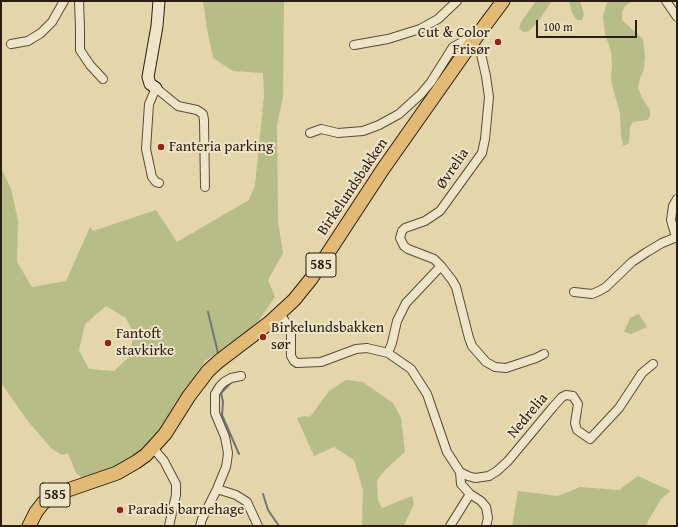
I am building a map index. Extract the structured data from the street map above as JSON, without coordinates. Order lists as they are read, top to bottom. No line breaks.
{"streets":{"main road":["Birkelundsbakken","585"],"street":["Øvrelia","Nedrelia"]},"crossings":[["Øvrelia","Birkelundsbakken"]],"places":["Cut & Color Frisør","Fanteria parking","Birkelundsbakken sør","Fantoft stavkirke","Paradis barnehage"],"scale_bar":"100 m"}
